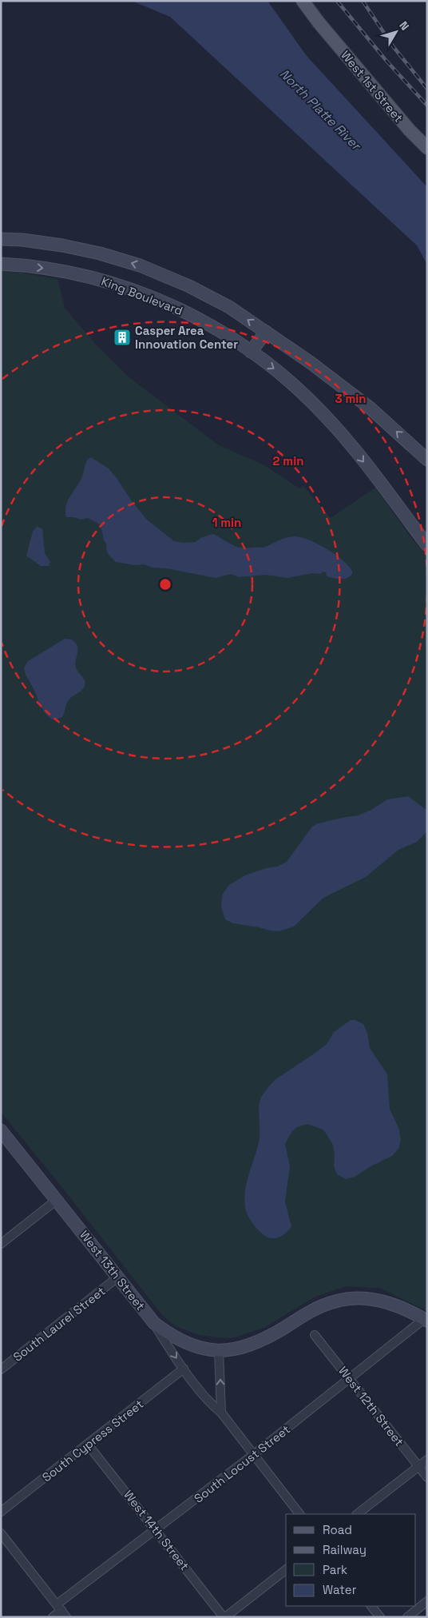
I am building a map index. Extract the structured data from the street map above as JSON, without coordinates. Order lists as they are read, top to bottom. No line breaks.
{"streets":{"main road":["West 1st Street"],"street":["King Boulevard","West 13th Street","South Laurel Street","West 12th Street","South Cypress Street","South Locust Street","West 14th Street"]},"crossings":[["West 13th Street","South Laurel Street"],["West 13th Street","South Cypress Street"],["West 13th Street","South Locust Street"],["West 12th Street","South Locust Street"],["South Cypress Street","West 14th Street"],["South Locust Street","West 14th Street"]],"water":["North Platte River"],"places":{"building":["Casper Area Innovation Center"]},"legend":["Road","Railway","Park","Water"],"north":"top right","rings":["3 min","2 min","1 min"]}
